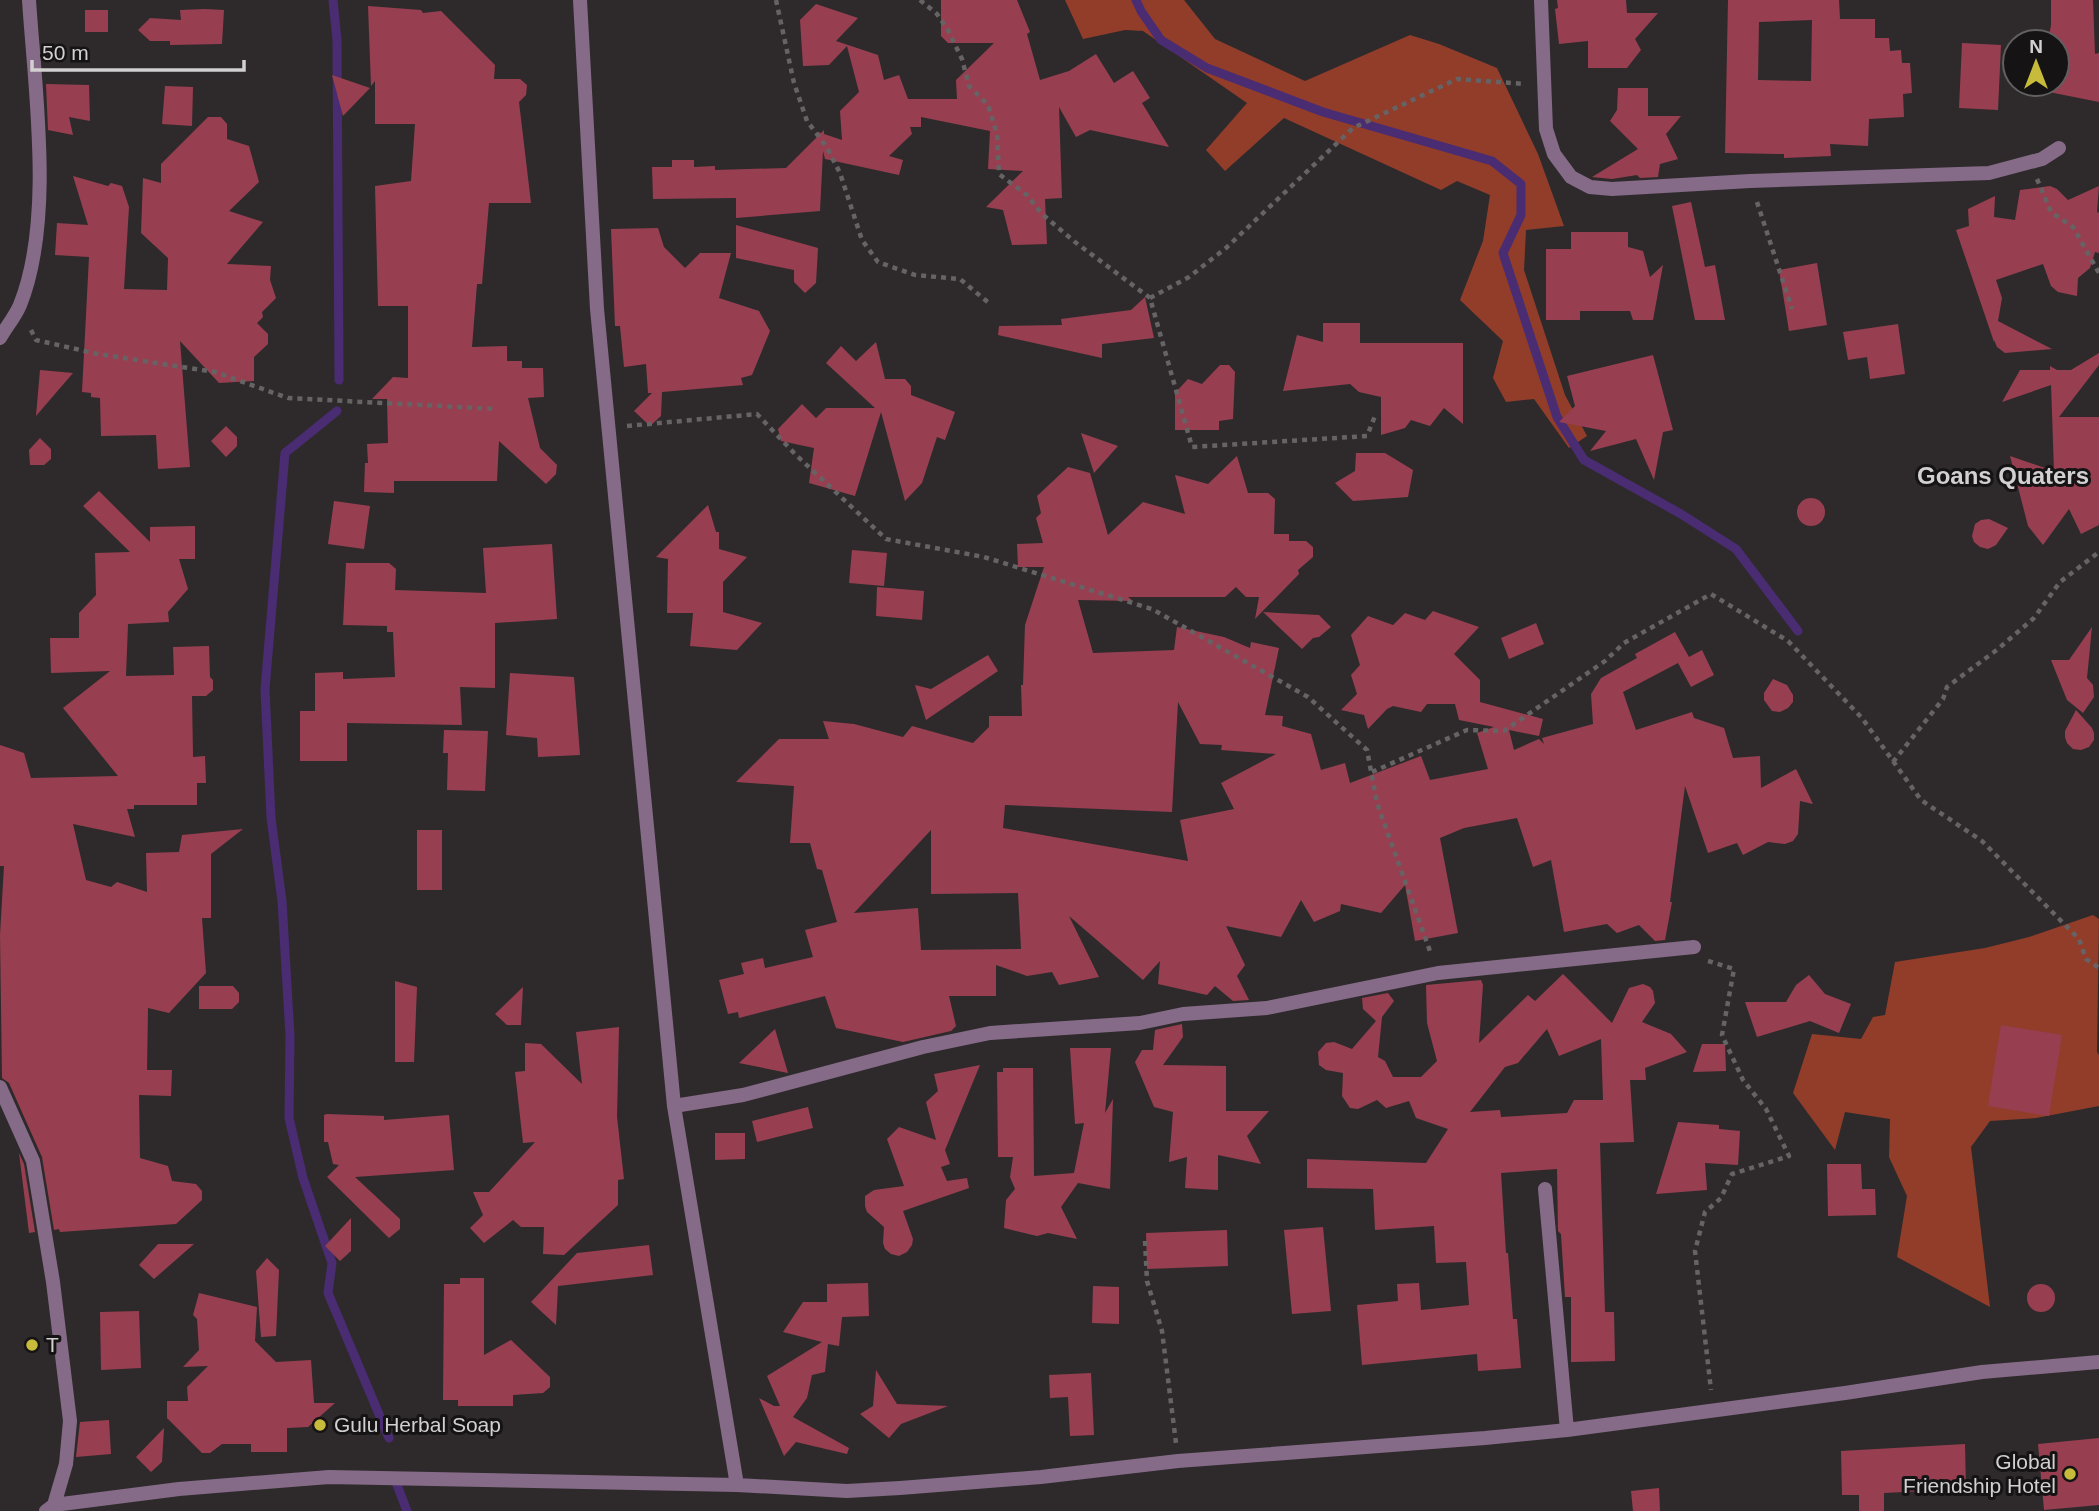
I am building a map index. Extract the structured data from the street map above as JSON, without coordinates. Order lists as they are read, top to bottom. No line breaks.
{"districts":["Goans Quaters"],"places":["T","Gulu Herbal Soap","Global Friendship Hotel"],"scale_bar":"50 m","north":"top"}
